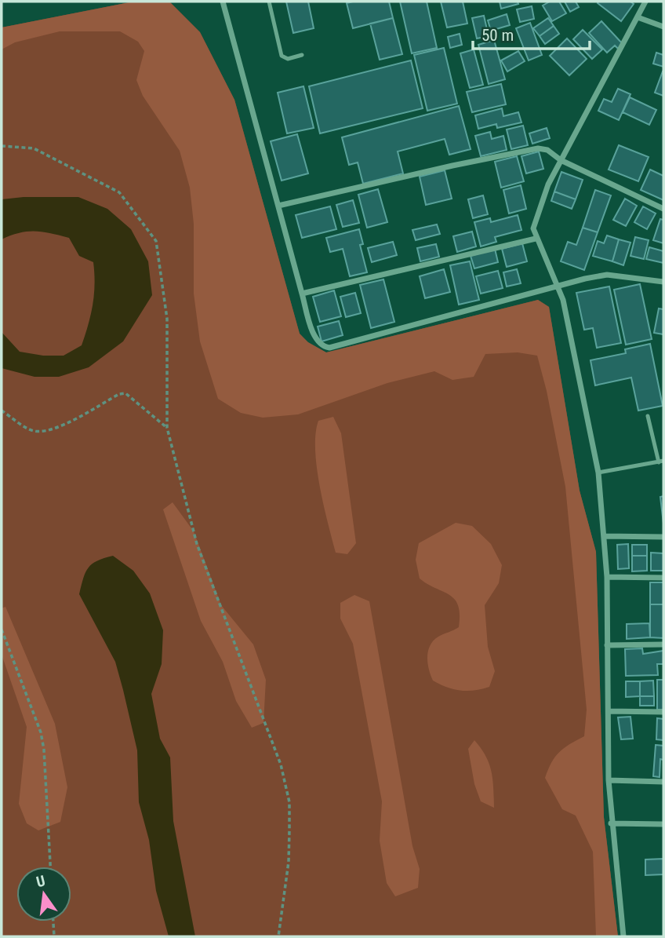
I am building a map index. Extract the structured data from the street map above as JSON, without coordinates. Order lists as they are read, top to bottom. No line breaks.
{"scale_bar":"50 m","north":"top"}
